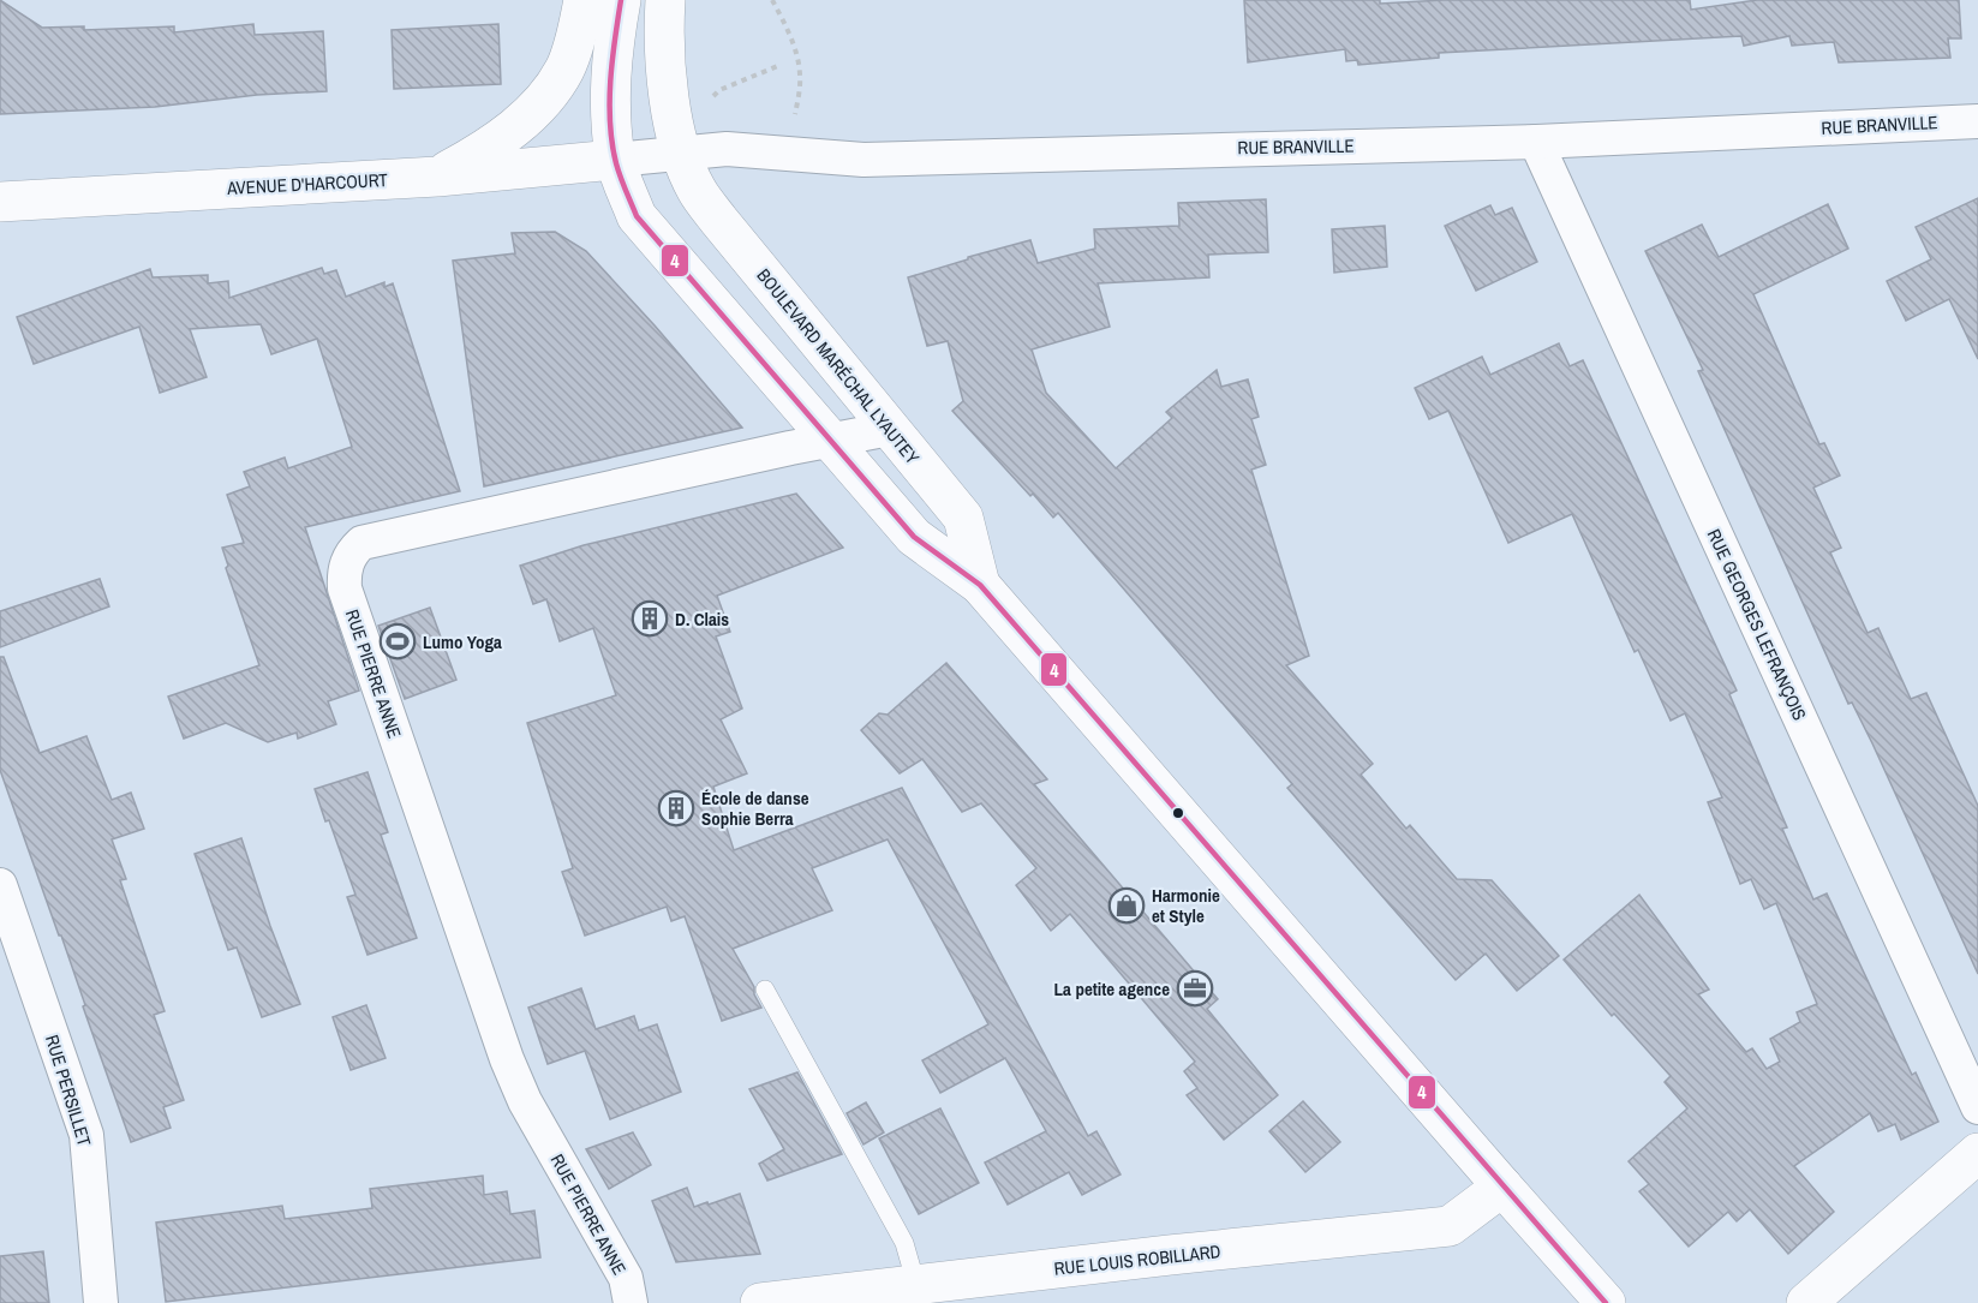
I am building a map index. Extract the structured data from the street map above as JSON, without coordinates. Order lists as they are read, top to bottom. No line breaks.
{"streets":{"main road":["AVENUE D'HARCOURT","BOULEVARD MARÉCHAL LYAUTEY","RUE LOUIS ROBILLARD"],"street":["RUE BRANVILLE","RUE GEORGES LEFRANÇOIS","RUE PIERRE ANNE","RUE PERSILLET"]},"crossings":[["RUE BRANVILLE","AVENUE D'HARCOURT"],["RUE BRANVILLE","BOULEVARD MARÉCHAL LYAUTEY"],["RUE BRANVILLE","RUE GEORGES LEFRANÇOIS"],["AVENUE D'HARCOURT","BOULEVARD MARÉCHAL LYAUTEY"],["BOULEVARD MARÉCHAL LYAUTEY","RUE PIERRE ANNE"],["BOULEVARD MARÉCHAL LYAUTEY","RUE LOUIS ROBILLARD"]],"places":{"building":["D. Clais","École de danse Sophie Berra"],"sports":["Lumo Yoga"],"shop":["Harmonie et Style"],"office":["La petite agence"]},"lines":["transit line 4"]}
